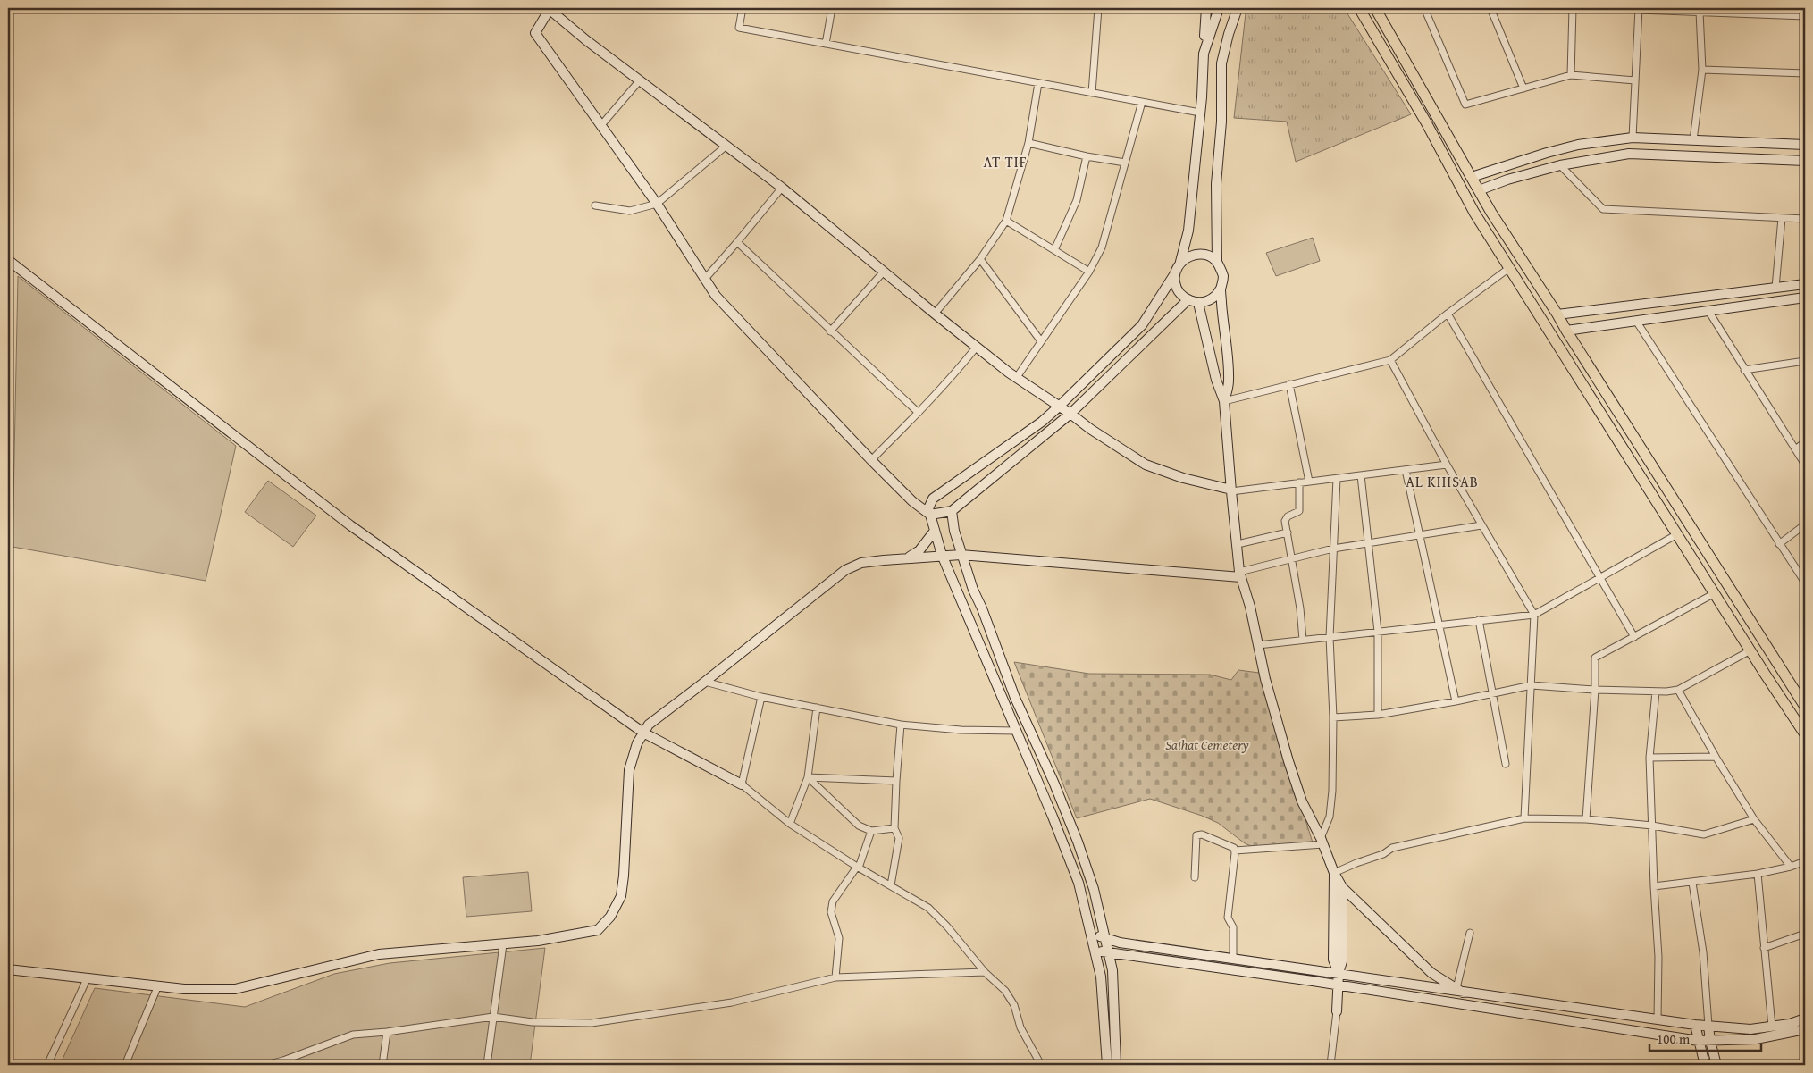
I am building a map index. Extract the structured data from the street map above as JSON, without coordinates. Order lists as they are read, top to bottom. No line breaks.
{"districts":["AT TIF","AL KHISAB"],"parks":["Saihat Cemetery"],"scale_bar":"100 m"}
